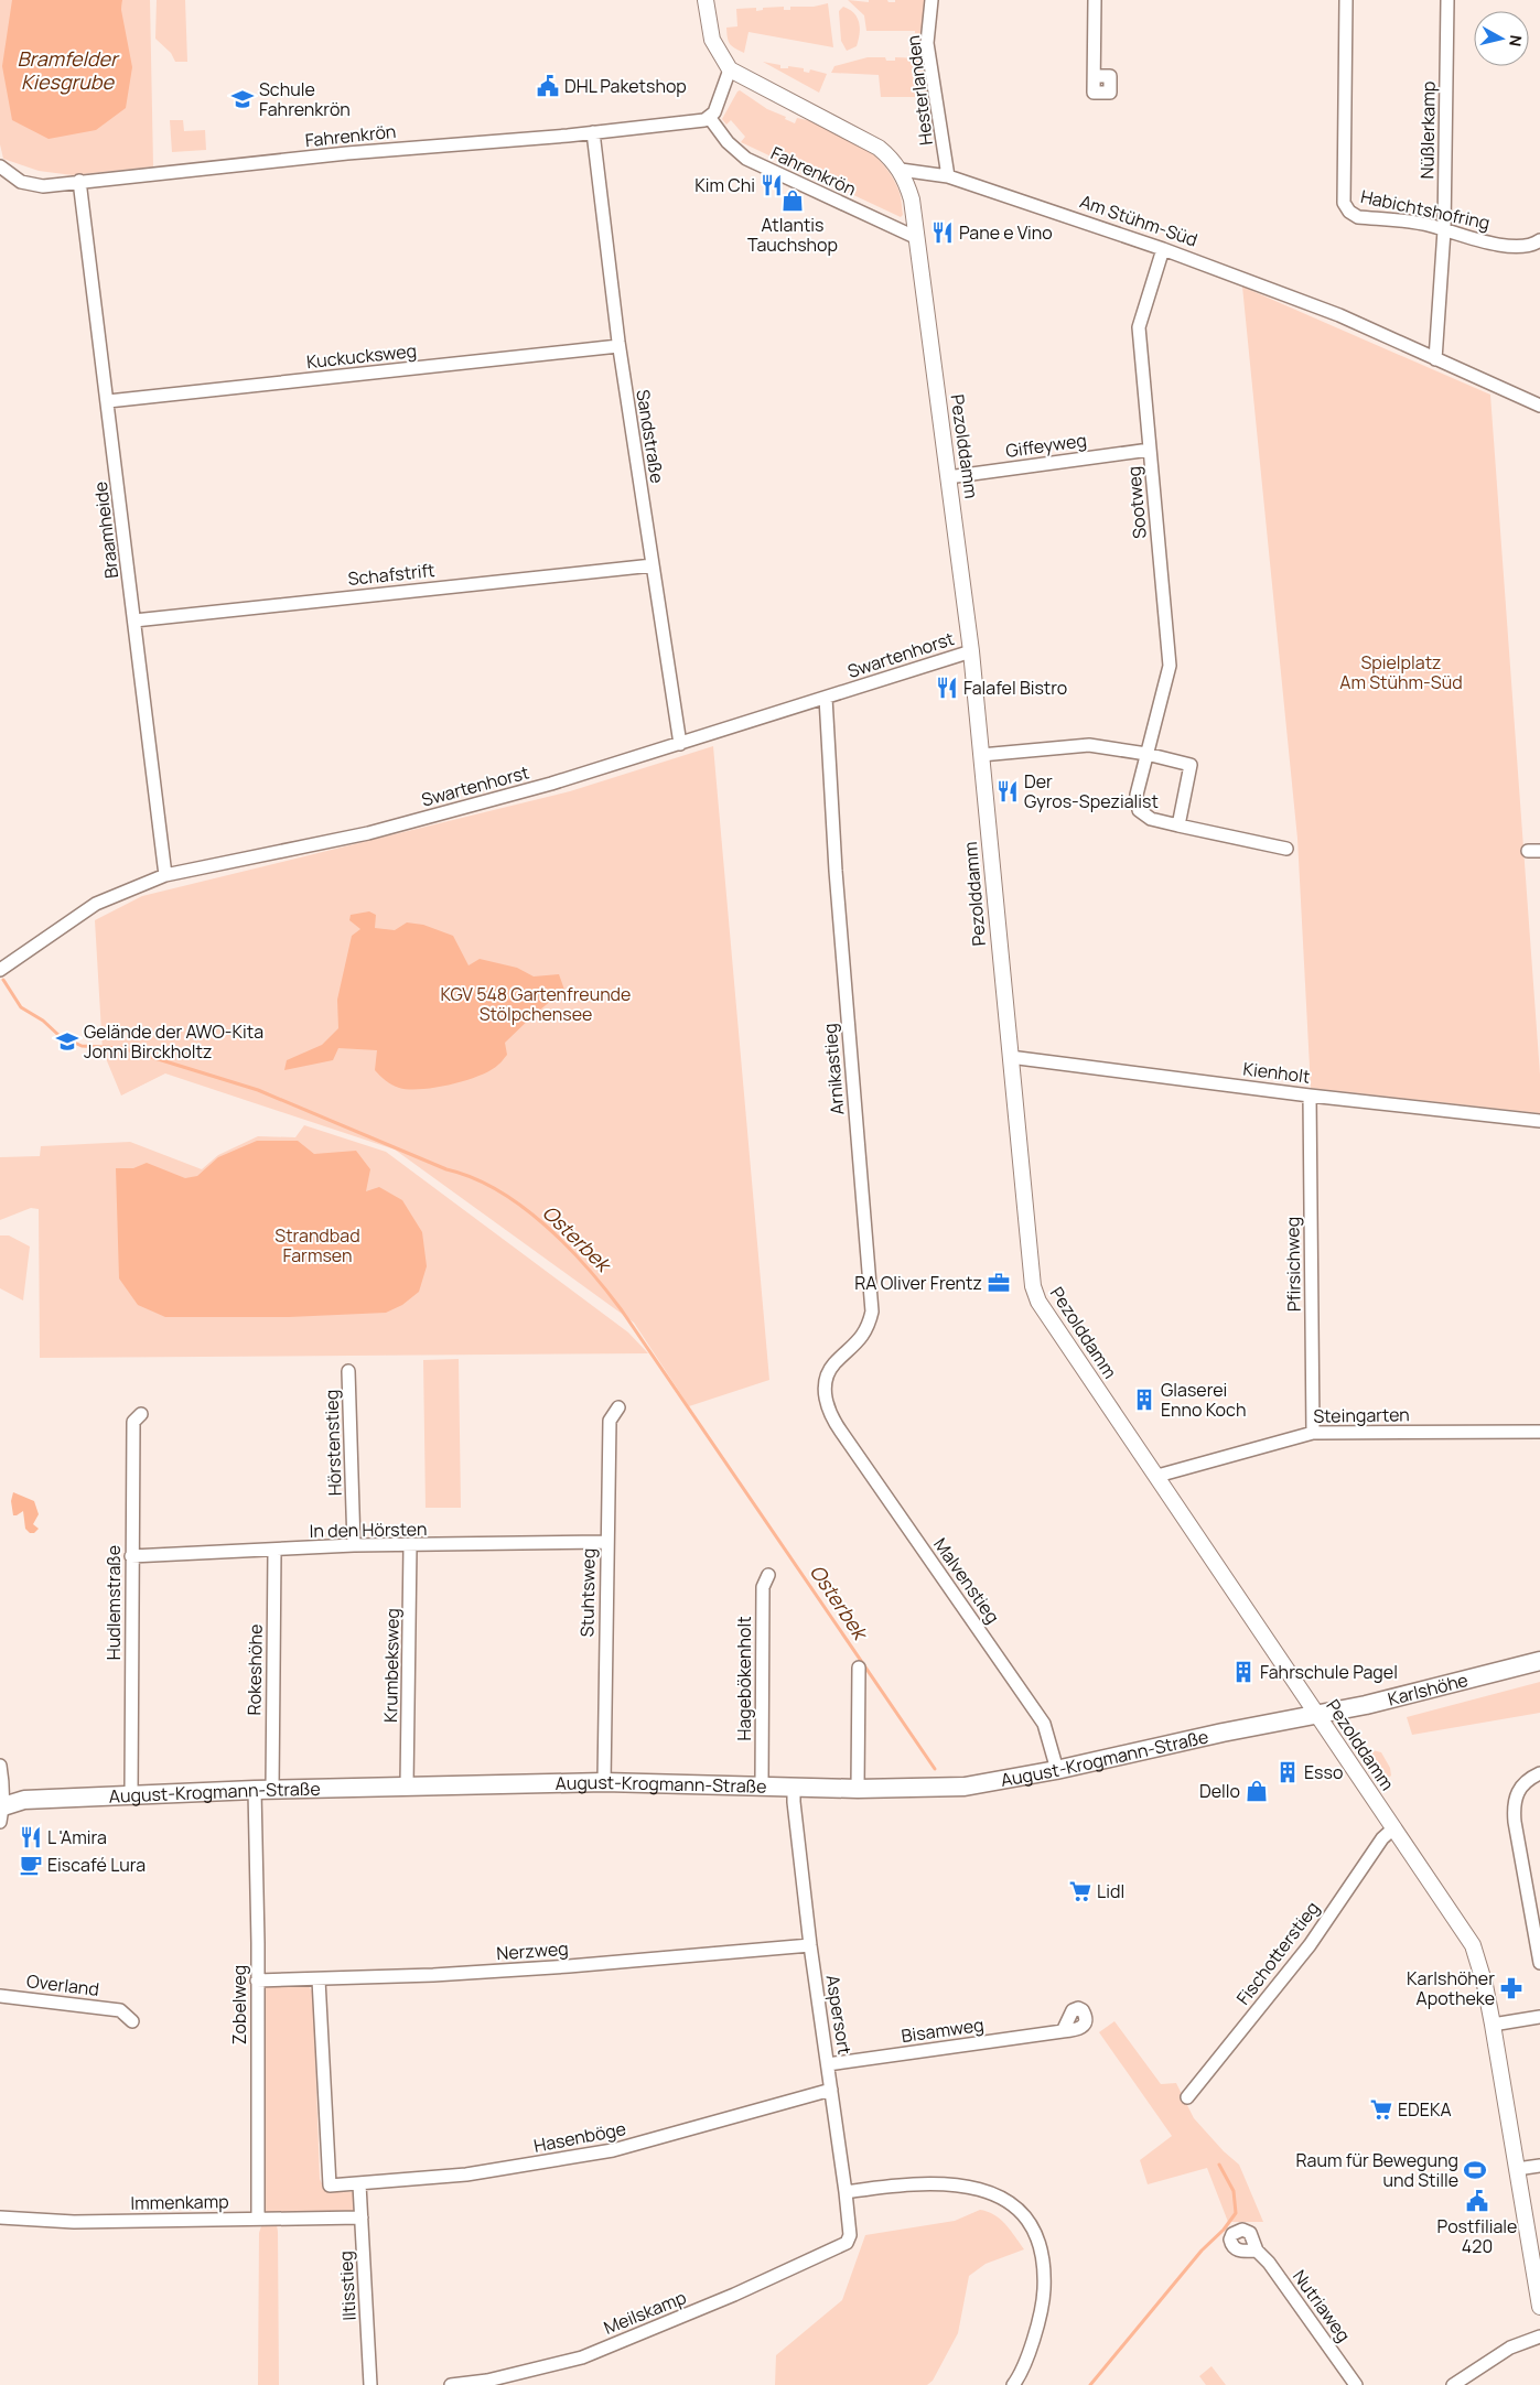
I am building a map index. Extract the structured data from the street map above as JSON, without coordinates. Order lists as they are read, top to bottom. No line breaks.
{"streets":{"main road":["Karlshöhe","August-Krogmann-Straße"],"street":["Hesterlanden","Nüßlerkamp","Fahrenkrön","Habichtshofring","Am Stühm-Süd","Kuckucksweg","Sandstraße","Giffeyweg","Pezolddamm","Sootweg","Braamheide","Schafstrift","Swartenhorst","Arnikastieg","Kienholt","Pfirsichweg","Steingarten","Hörstenstieg","In den Hörsten","Malvenstieg","Stuhtsweg","Hudlemstraße","Krumbeksweg","Rokeshöhe","Hagebökenholt","Nerzweg","Fischotterstieg","Overland","Zobelweg","Aspersort","Bisamweg","Hasenböge","Immenkamp","Iltisstieg","Nutriaweg","Meilskamp"]},"crossings":[["Hesterlanden","Am Stühm-Süd"],["Nüßlerkamp","Habichtshofring"],["Nüßlerkamp","Am Stühm-Süd"],["Fahrenkrön","Sandstraße"],["Fahrenkrön","Pezolddamm"],["Fahrenkrön","Braamheide"],["Am Stühm-Süd","Pezolddamm"],["Am Stühm-Süd","Sootweg"],["Kuckucksweg","Sandstraße"],["Kuckucksweg","Braamheide"],["Sandstraße","Schafstrift"],["Sandstraße","Swartenhorst"],["Giffeyweg","Pezolddamm"],["Giffeyweg","Sootweg"],["Pezolddamm","Swartenhorst"],["Pezolddamm","Kienholt"],["Pezolddamm","Steingarten"],["Pezolddamm","Karlshöhe"],["Pezolddamm","August-Krogmann-Straße"],["Pezolddamm","Fischotterstieg"],["Braamheide","Schafstrift"],["Braamheide","Swartenhorst"],["Swartenhorst","Arnikastieg"],["Arnikastieg","Malvenstieg"],["Kienholt","Pfirsichweg"],["Pfirsichweg","Steingarten"],["Hörstenstieg","In den Hörsten"],["In den Hörsten","Stuhtsweg"],["In den Hörsten","Hudlemstraße"],["In den Hörsten","Krumbeksweg"],["In den Hörsten","Rokeshöhe"],["Malvenstieg","August-Krogmann-Straße"],["Stuhtsweg","August-Krogmann-Straße"],["Hudlemstraße","August-Krogmann-Straße"],["Krumbeksweg","August-Krogmann-Straße"],["Rokeshöhe","August-Krogmann-Straße"],["Rokeshöhe","Zobelweg"],["Hagebökenholt","August-Krogmann-Straße"],["Karlshöhe","August-Krogmann-Straße"],["August-Krogmann-Straße","Zobelweg"],["August-Krogmann-Straße","Aspersort"],["Nerzweg","Zobelweg"],["Nerzweg","Aspersort"],["Nerzweg","Hasenböge"],["Zobelweg","Immenkamp"],["Aspersort","Bisamweg"],["Aspersort","Hasenböge"],["Aspersort","Meilskamp"],["Hasenböge","Iltisstieg"],["Immenkamp","Iltisstieg"]],"water":["Bramfelder Kiesgrube","Osterbek"],"parks":["Spielplatz Am Stühm-Süd","KGV 548 Gartenfreunde Stölpchensee","Strandbad Farmsen"],"places":{"public building":["DHL Paketshop","Postfiliale 420"],"school or university":["Schule Fahrenkrön","Gelände der AWO-Kita Jonni Birckholtz"],"restaurant":["Kim Chi","Pane e Vino","Falafel Bistro","Der Gyros-Spezialist","L 'Amira"],"shop":["Atlantis Tauchshop","Dello"],"office":["RA Oliver Frentz"],"building":["Glaserei Enno Koch","Fahrschule Pagel","Esso"],"cafe":["Eiscafé Lura"],"supermarket":["Lidl","EDEKA"],"pharmacy":["Karlshöher Apotheke"],"sports":["Raum für Bewegung und Stille"]},"north":"right"}
